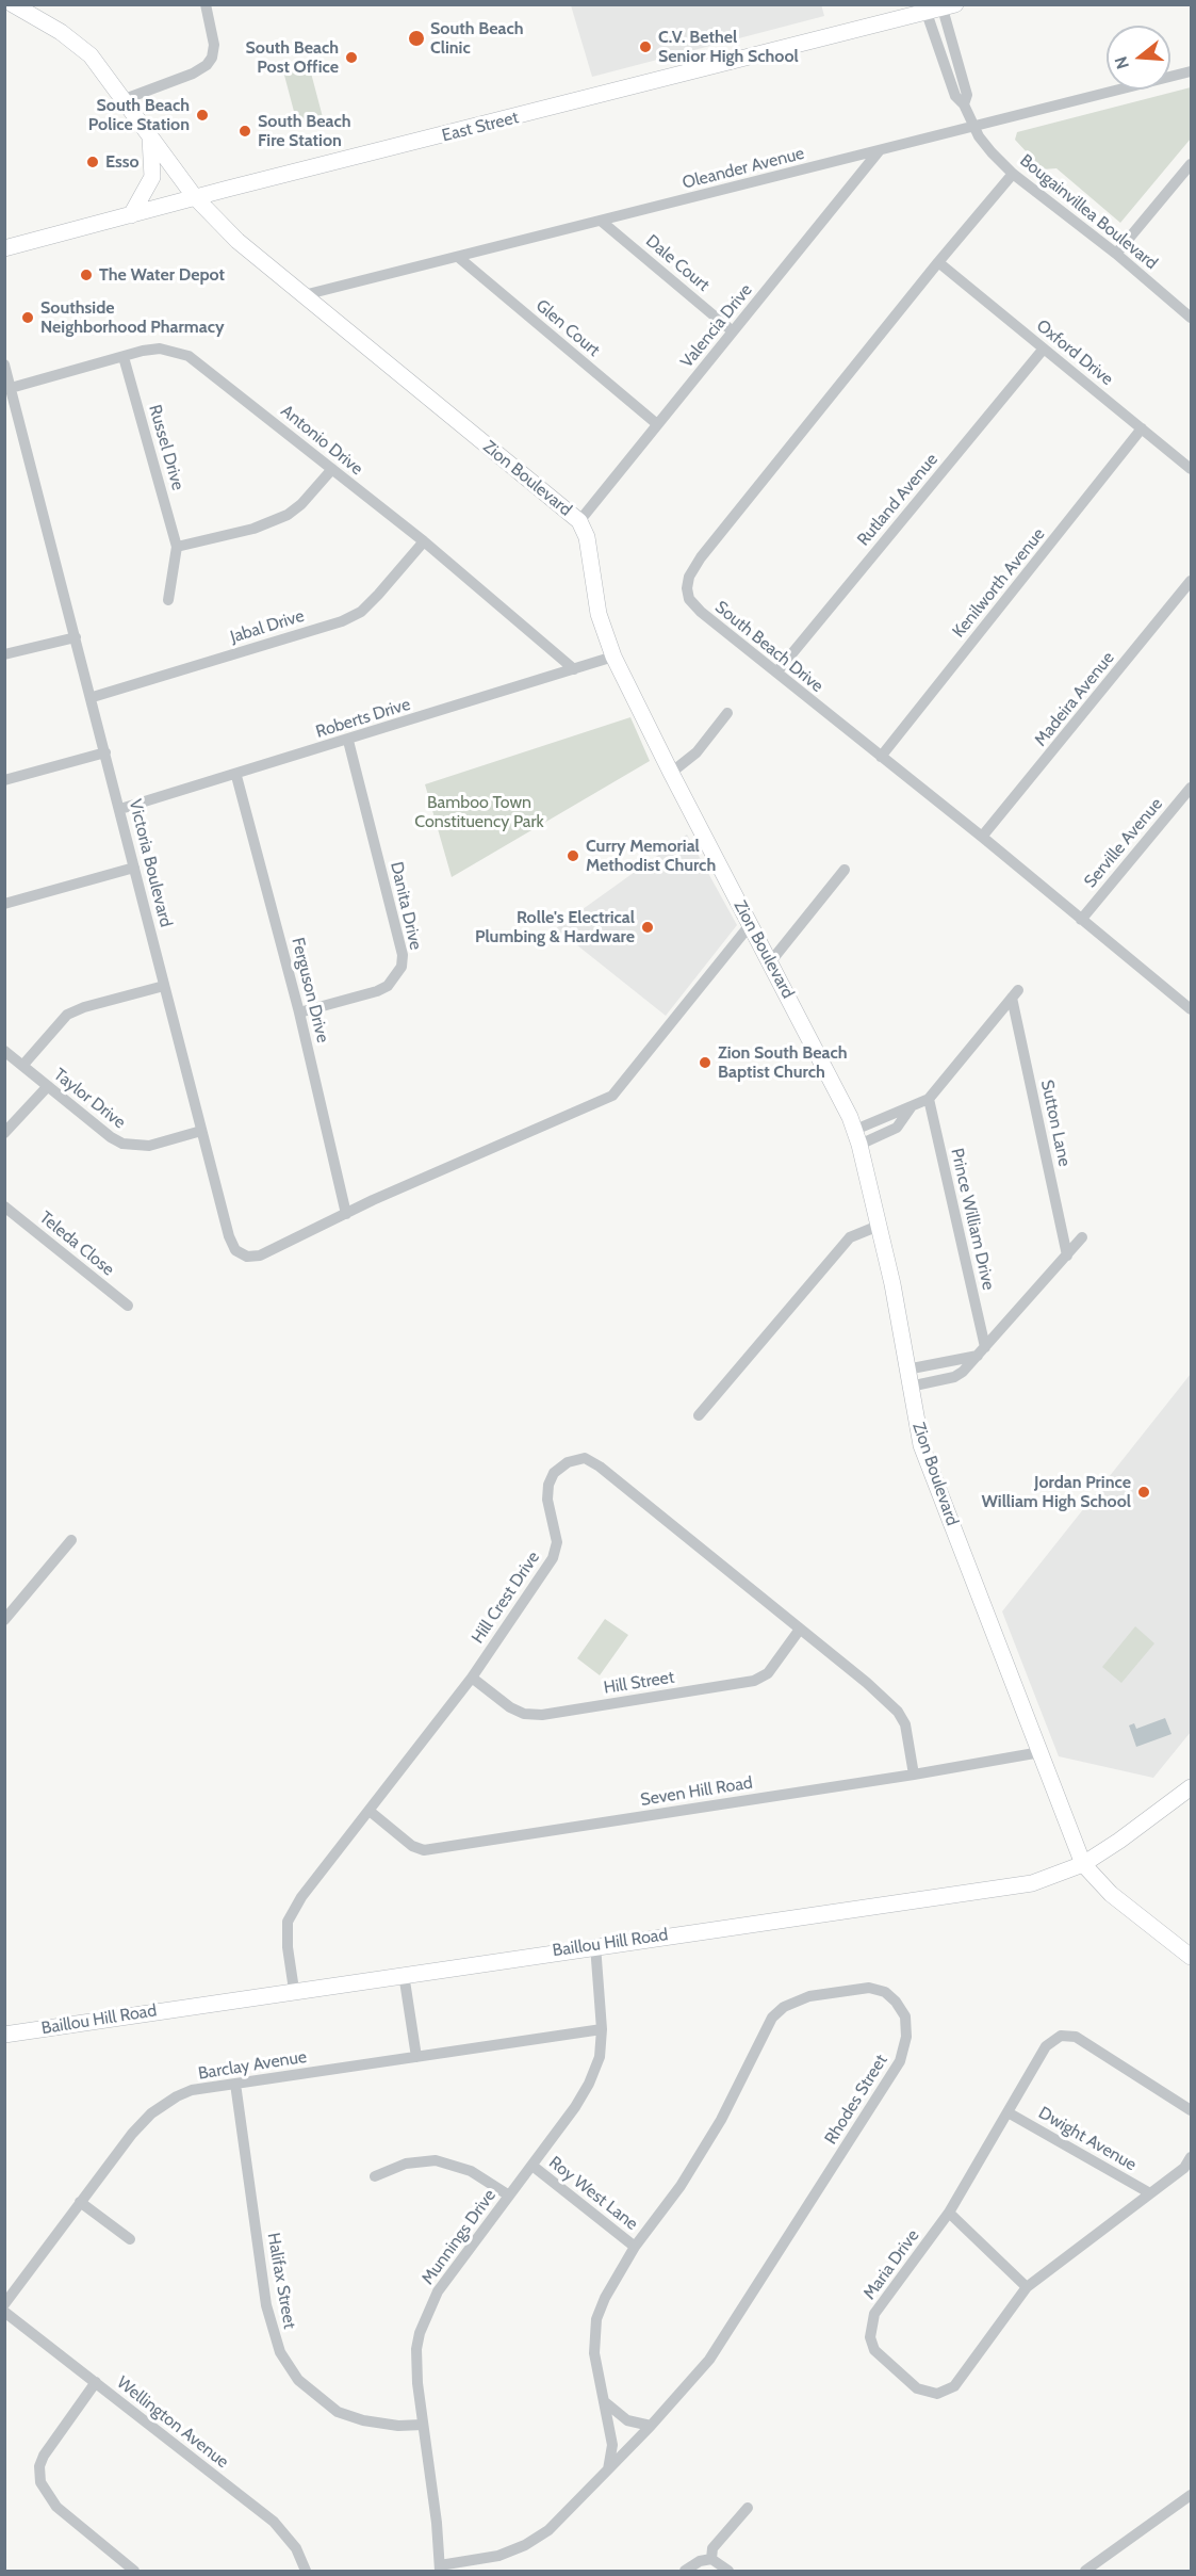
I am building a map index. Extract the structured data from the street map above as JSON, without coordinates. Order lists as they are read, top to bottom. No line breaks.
{"streets":{"main road":["East Street","Zion Boulevard","Baillou Hill Road"],"street":["Oleander Avenue","Bougainvillea Boulevard","Dale Court","Valencia Drive","Glen Court","Oxford Drive","Antonio Drive","Russel Drive","Rutland Avenue","Kenilworth Avenue","Jabal Drive","South Beach Drive","Madeira Avenue","Roberts Drive","Serville Avenue","Victoria Boulevard","Danita Drive","Ferguson Drive","Taylor Drive","Sutton Lane","Prince William Drive","Teleda Close","Hill Crest Drive","Hill Street","Seven Hill Road","Barclay Avenue","Rhodes Street","Dwight Avenue","Roy West Lane","Munnings Drive","Maria Drive","Halifax Street","Wellington Avenue"]},"crossings":[["East Street","Bougainvillea Boulevard"],["East Street","Zion Boulevard"],["Oleander Avenue","Bougainvillea Boulevard"],["Oleander Avenue","Dale Court"],["Oleander Avenue","Valencia Drive"],["Oleander Avenue","Glen Court"],["Oleander Avenue","Zion Boulevard"],["Bougainvillea Boulevard","South Beach Drive"],["Dale Court","Valencia Drive"],["Valencia Drive","Glen Court"],["Valencia Drive","Zion Boulevard"],["Oxford Drive","Rutland Avenue"],["Oxford Drive","Kenilworth Avenue"],["Oxford Drive","South Beach Drive"],["Antonio Drive","Russel Drive"],["Antonio Drive","Jabal Drive"],["Antonio Drive","Roberts Drive"],["Antonio Drive","Victoria Boulevard"],["Zion Boulevard","Roberts Drive"],["Zion Boulevard","Seven Hill Road"],["Zion Boulevard","Baillou Hill Road"],["Rutland Avenue","South Beach Drive"],["Kenilworth Avenue","South Beach Drive"],["Jabal Drive","Victoria Boulevard"],["South Beach Drive","Madeira Avenue"],["South Beach Drive","Serville Avenue"],["Roberts Drive","Victoria Boulevard"],["Roberts Drive","Danita Drive"],["Roberts Drive","Ferguson Drive"],["Victoria Boulevard","Ferguson Drive"],["Victoria Boulevard","Taylor Drive"],["Danita Drive","Ferguson Drive"],["Sutton Lane","Prince William Drive"],["Hill Crest Drive","Hill Street"],["Hill Crest Drive","Seven Hill Road"],["Hill Crest Drive","Baillou Hill Road"],["Baillou Hill Road","Munnings Drive"],["Barclay Avenue","Munnings Drive"],["Barclay Avenue","Halifax Street"],["Rhodes Street","Roy West Lane"],["Rhodes Street","Munnings Drive"],["Dwight Avenue","Maria Drive"],["Roy West Lane","Munnings Drive"],["Munnings Drive","Halifax Street"]],"parks":["Bamboo Town Constituency Park"],"places":["South Beach Clinic","C.V. Bethel Senior High School","South Beach Post Office","South Beach Police Station","South Beach Fire Station","Esso","The Water Depot","Southside Neighborhood Pharmacy","Curry Memorial Methodist Church","Rolle's Electrical Plumbing & Hardware","Zion South Beach Baptist Church","Jordan Prince William High School"],"north":"left"}
